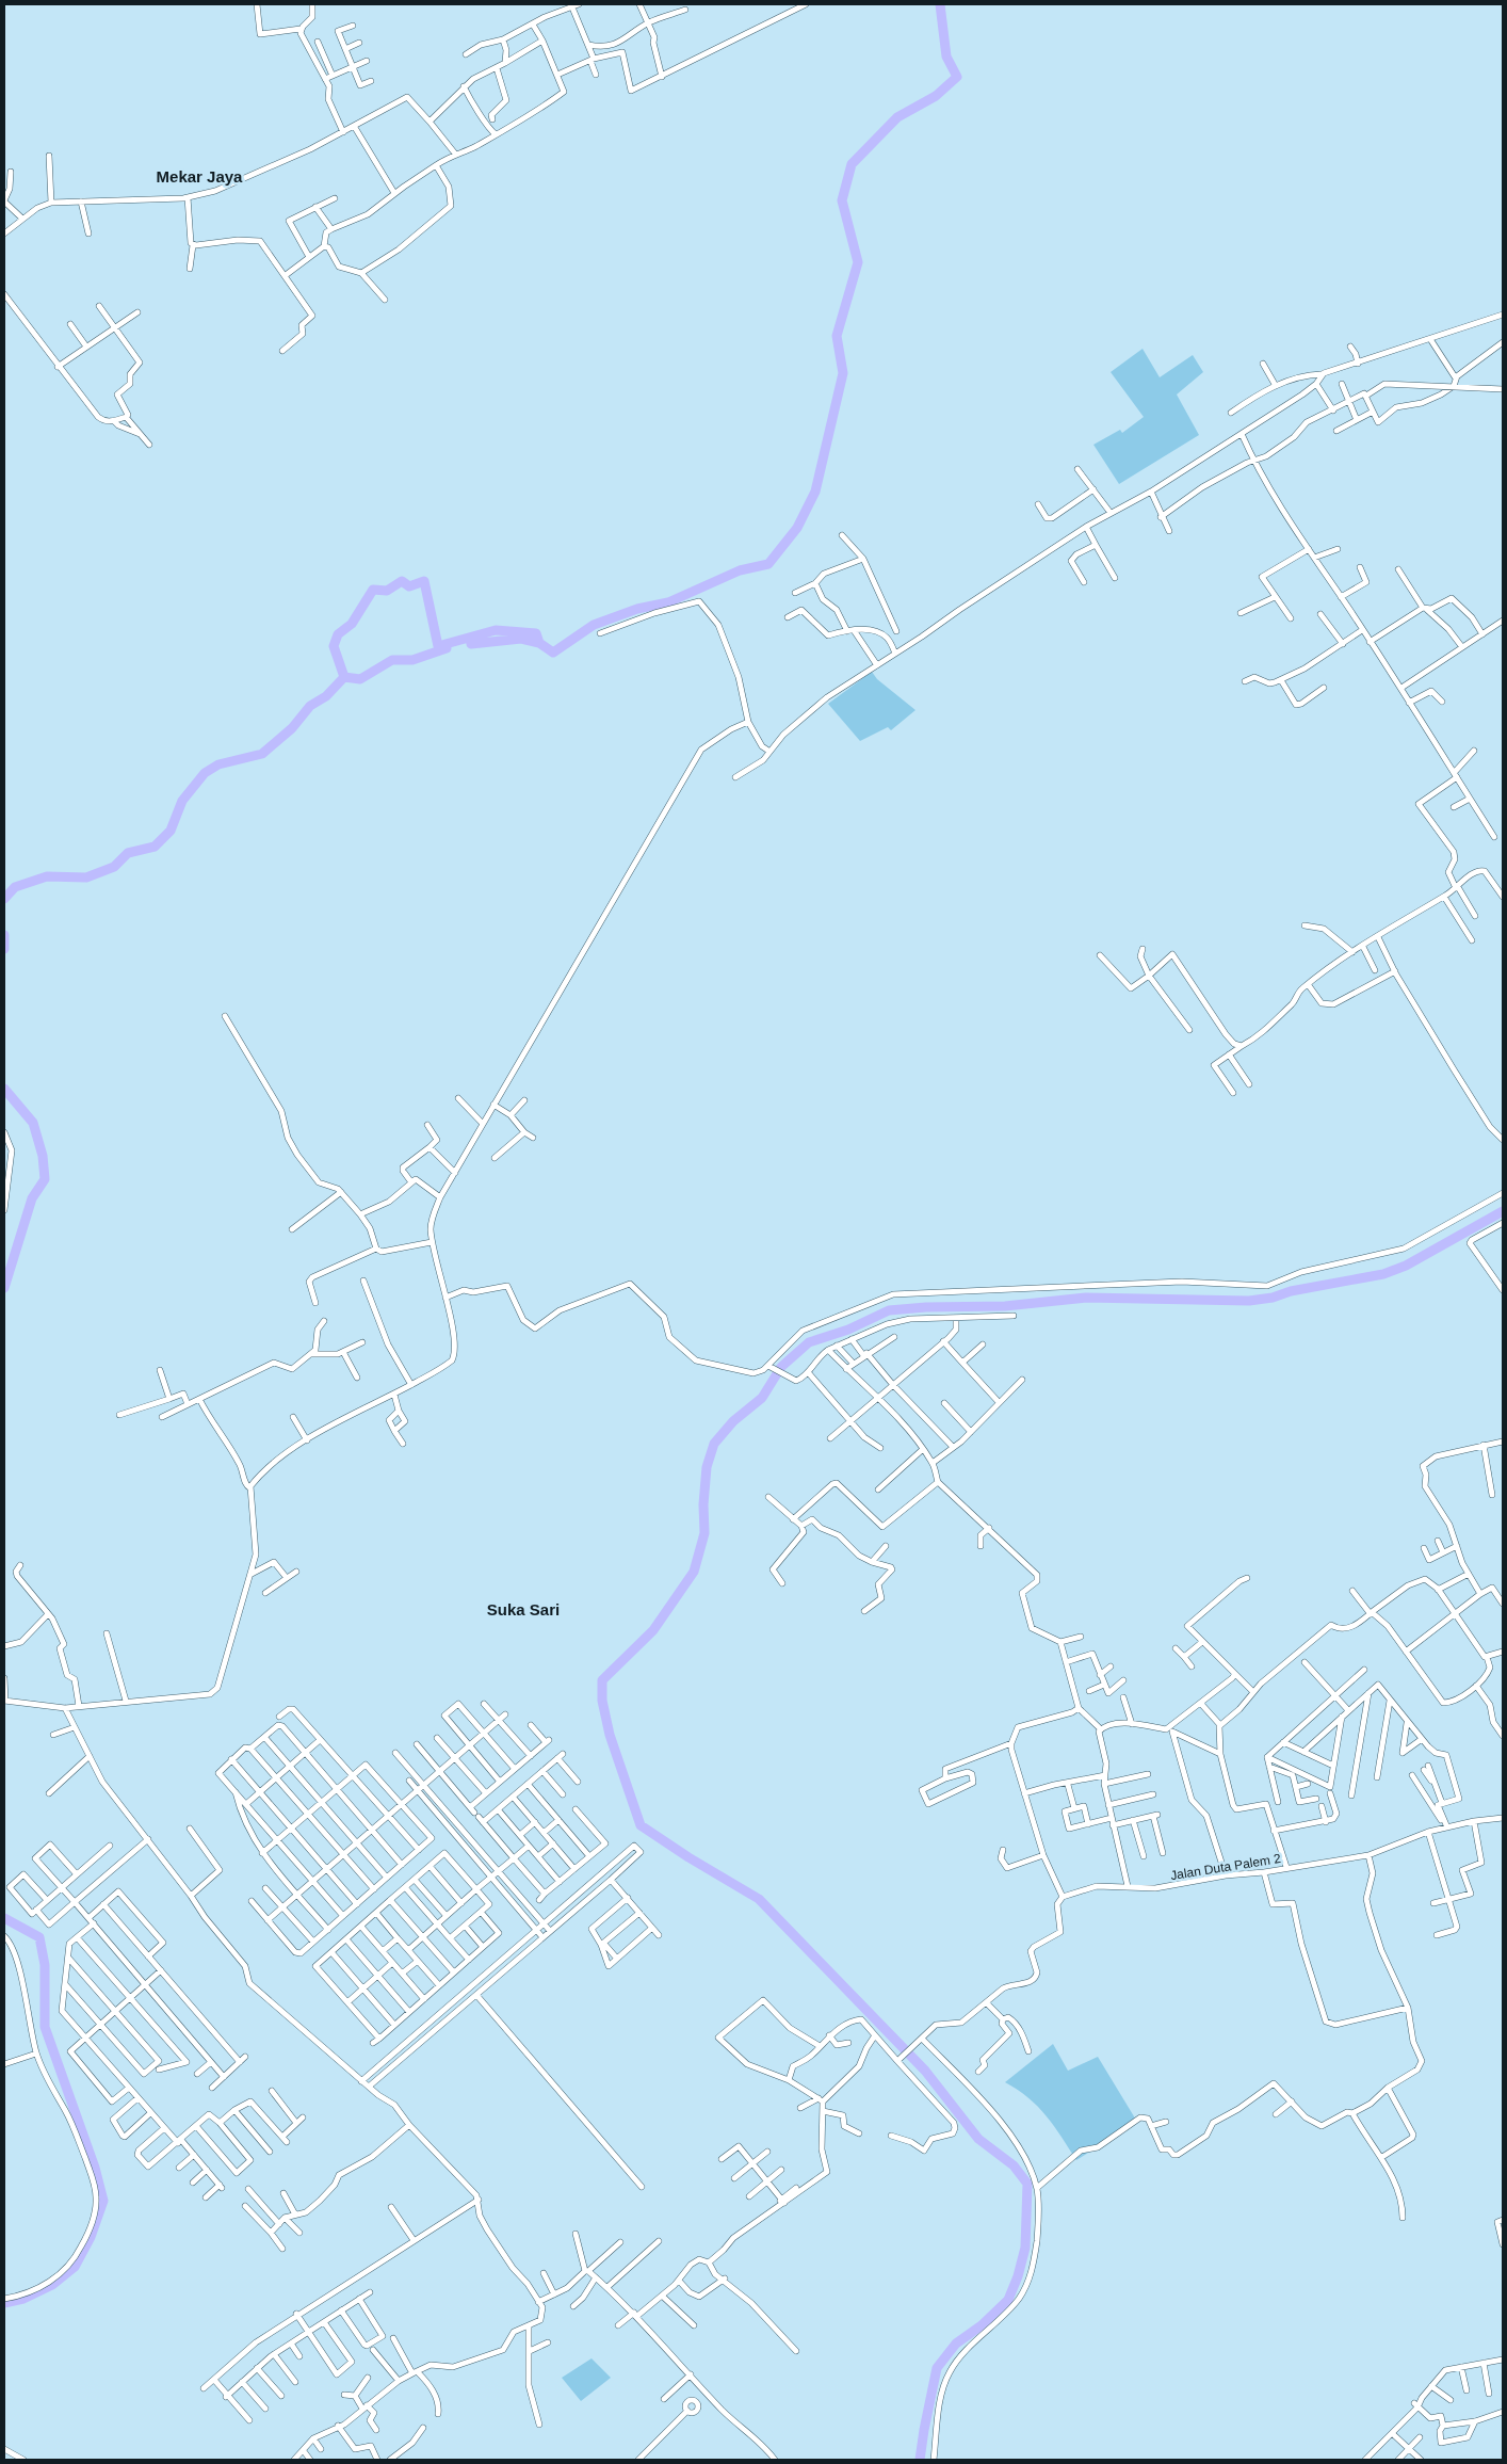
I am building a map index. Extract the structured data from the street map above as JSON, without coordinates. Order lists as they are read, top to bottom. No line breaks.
{"streets":{"street":["Jalan Duta Palem 2"]},"districts":["Mekar Jaya","Suka Sari"]}
